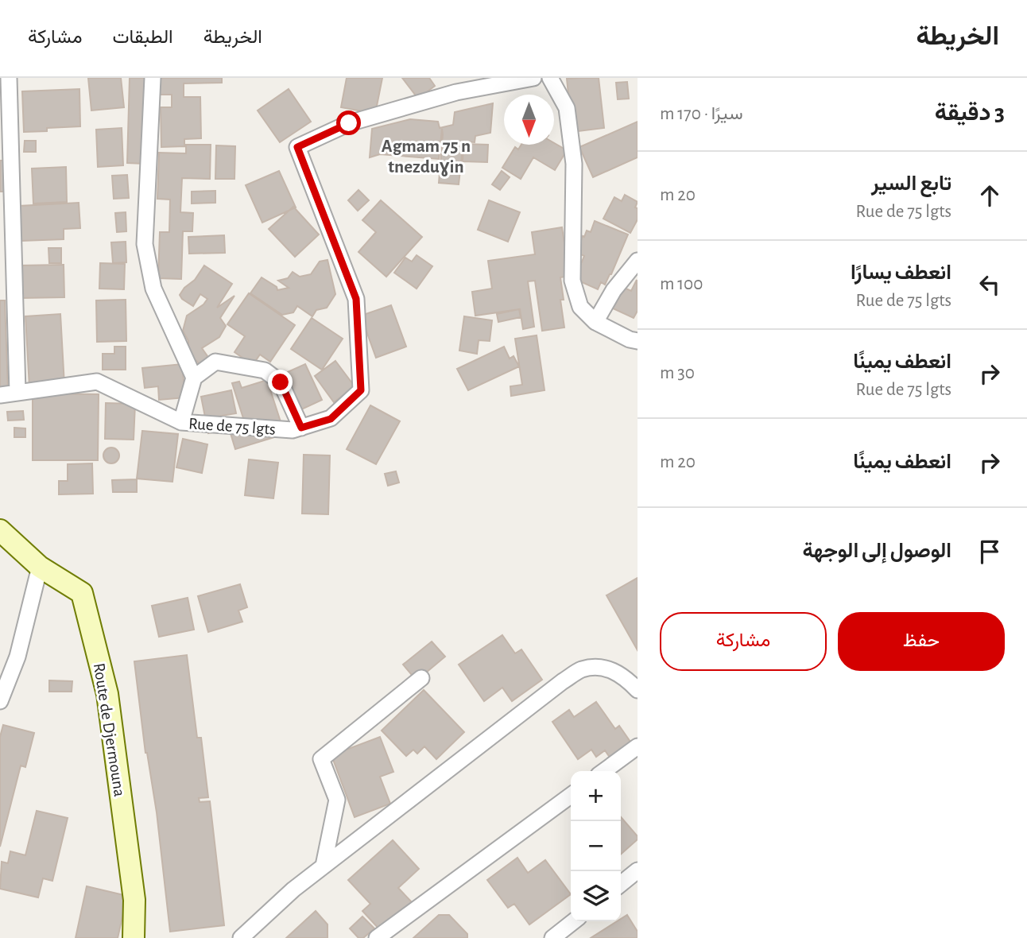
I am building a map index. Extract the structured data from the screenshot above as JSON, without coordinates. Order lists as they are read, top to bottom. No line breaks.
{"streets":{"street":["Rue de 75 lgts","Route de Djermouna"]},"districts":["Agmam 75 n tnezduɣin"],"north":"bottom","page":{"header":"الخريطة","nav":["الخريطة","الطبقات","مشاركة"],"heading":["3 دقيقة","سيرًا · 170 m"],"list":[["تابع السير","Rue de 75 lgts","20 m"],["انعطف يسارًا","Rue de 75 lgts","100 m"],["انعطف يمينًا","Rue de 75 lgts","30 m"],["انعطف يمينًا","20 m"],"الوصول إلى الوجهة"],"buttons":["حفظ","مشاركة"],"map_buttons":["+","−"]}}
